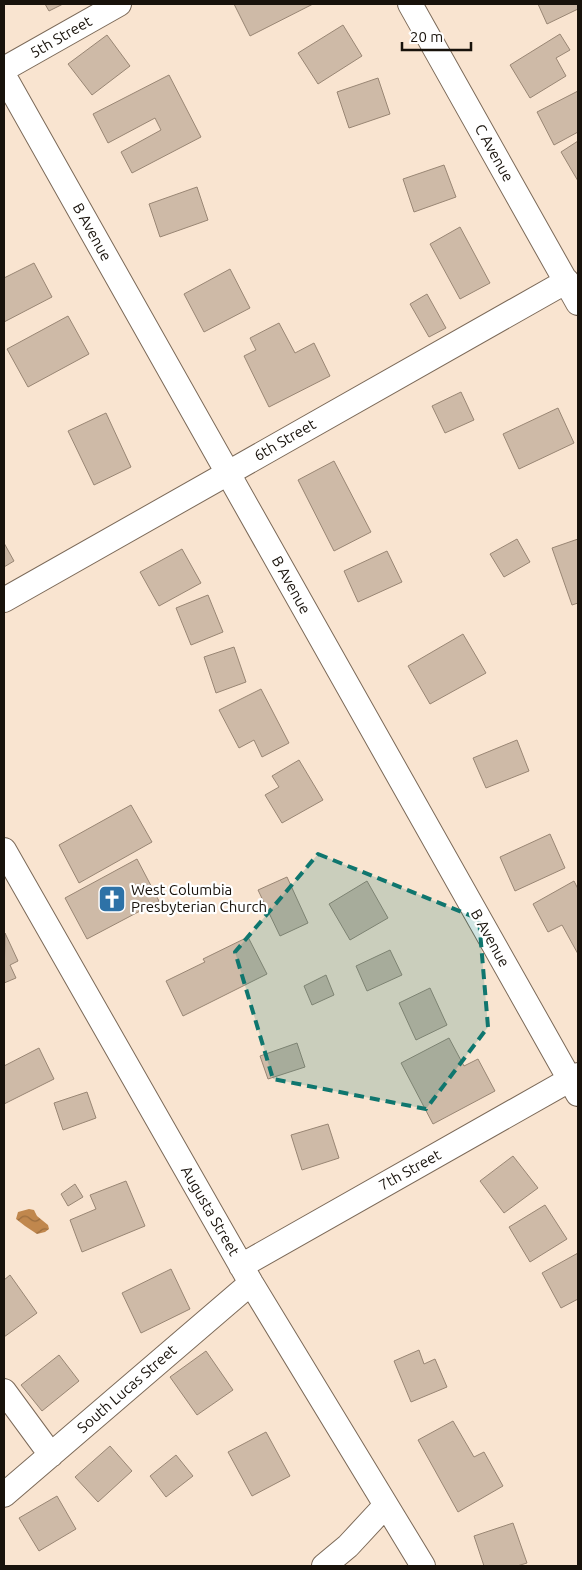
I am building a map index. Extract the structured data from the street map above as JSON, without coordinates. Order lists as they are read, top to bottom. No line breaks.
{"streets":{"street":["5th Street","C Avenue","B Avenue","6th Street","7th Street","Augusta Street","South Lucas Street"]},"crossings":[["C Avenue","6th Street"],["B Avenue","6th Street"],["B Avenue","7th Street"],["7th Street","Augusta Street"],["7th Street","South Lucas Street"],["Augusta Street","South Lucas Street"]],"places":{"church":["West Columbia Presbyterian Church"]},"scale_bar":"20 m"}
